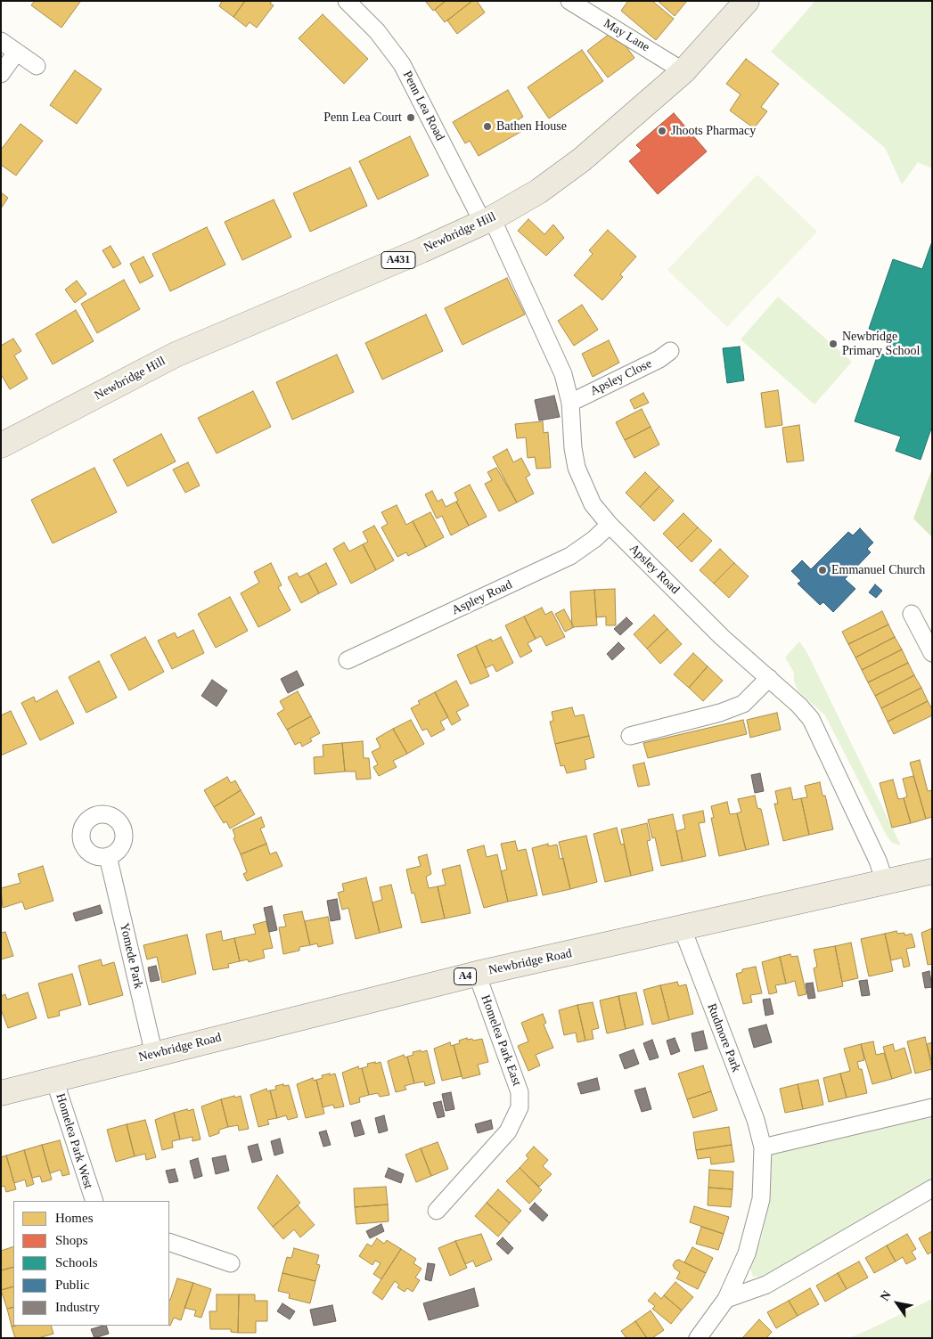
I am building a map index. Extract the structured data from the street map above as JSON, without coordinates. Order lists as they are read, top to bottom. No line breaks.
{"streets":{"main road":["Newbridge Hill","A431","Newbridge Road","A4"],"street":["May Lane","Penn Lea Road","Apsley Close","Apsley Road","Aspley Road","Yomede Park","Rudmore Park","Homelea Park East","Homelea Park West"]},"crossings":[["May Lane","Newbridge Hill"],["Penn Lea Road","Newbridge Hill"],["Penn Lea Road","Apsley Road"],["Newbridge Hill","Apsley Road"],["Apsley Close","Apsley Road"],["Apsley Road","Aspley Road"],["Apsley Road","Newbridge Road"],["Yomede Park","Newbridge Road"],["Newbridge Road","Rudmore Park"],["Newbridge Road","Homelea Park East"],["Newbridge Road","Homelea Park West"]],"places":["Penn Lea Court","Bathen House","Jhoots Pharmacy","Newbridge Primary School","Emmanuel Church"],"legend":["Homes","Shops","Schools","Public","Industry"],"north":"top left"}
